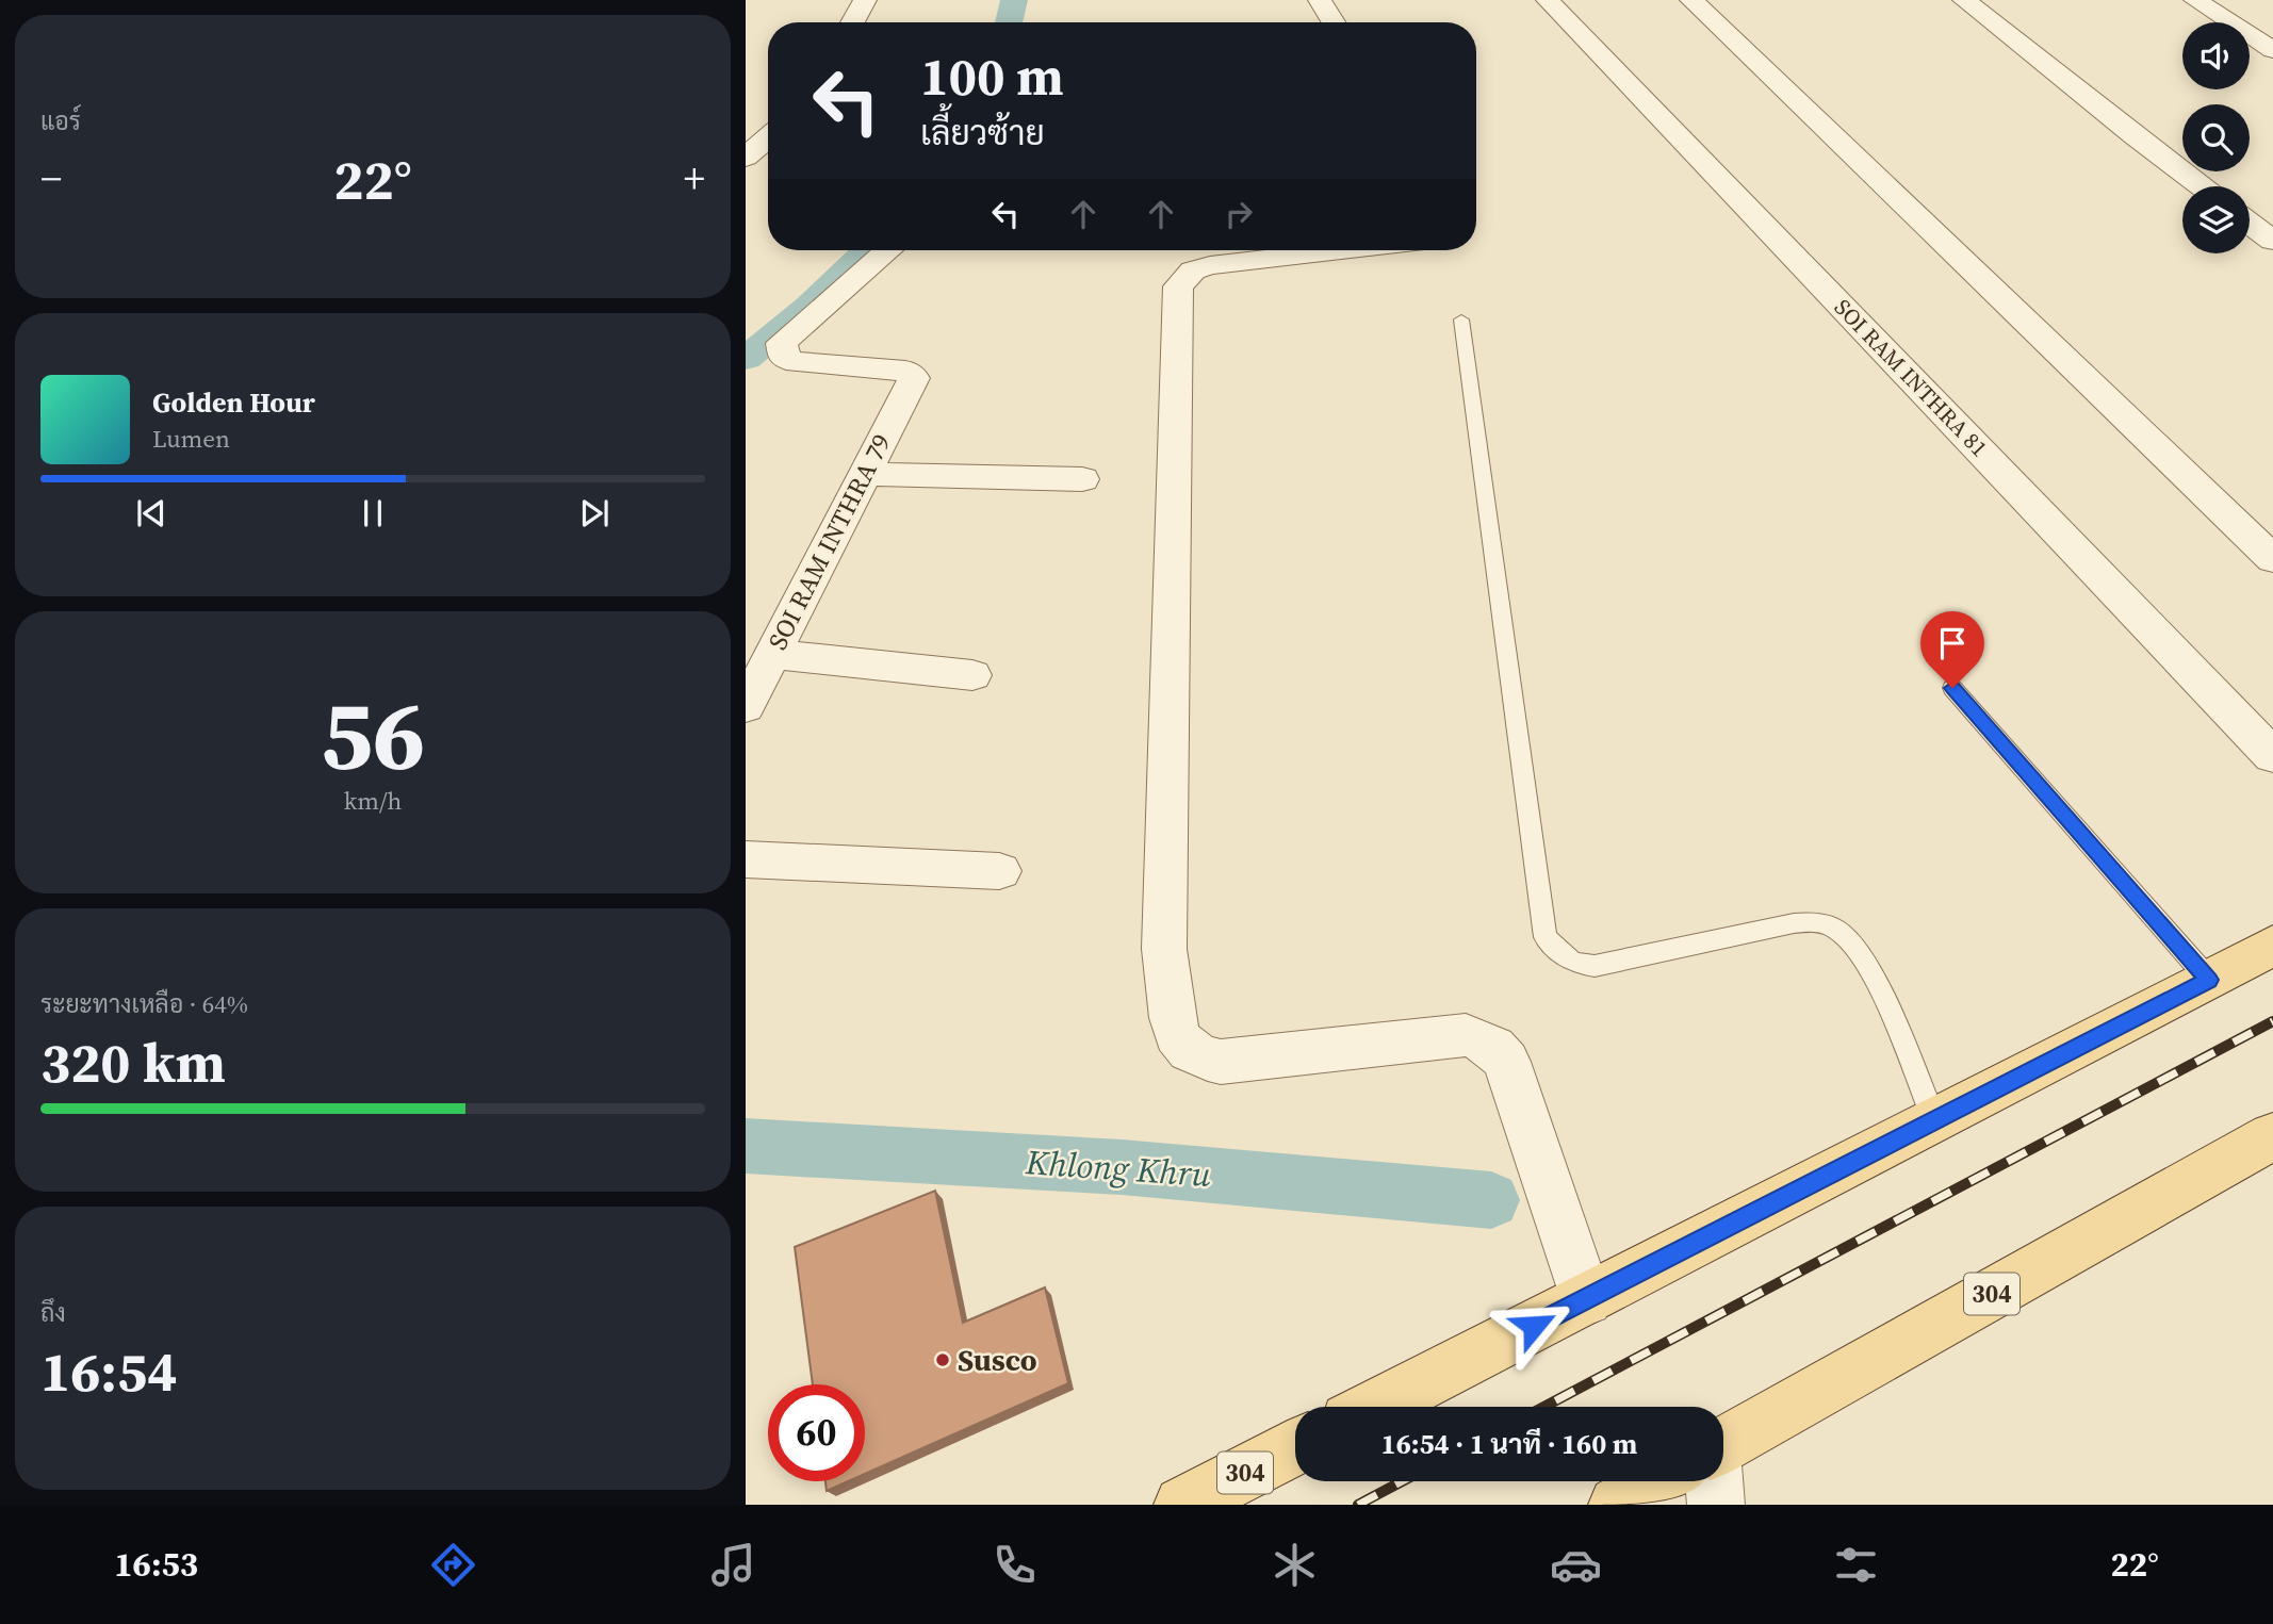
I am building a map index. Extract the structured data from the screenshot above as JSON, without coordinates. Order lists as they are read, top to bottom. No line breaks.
{"streets":{"main road":["304"],"street":["SOI RAM INTHRA 81","SOI RAM INTHRA 79"]},"water":["Khlong Khru"],"places":["Susco"],"page":{"tile":["แอร์",["56","km/h"],["ระยะทางเหลือ · 64%","320 km"],["ถึง","16:54"]],"turn":["100 m","เลี้ยวซ้าย"],"heat":["−","22°","+"],"song":["Golden Hour","Lumen"],"limit":"60","trip":"16:54 · 1 นาที · 160 m","tabs":["16:53","22°"]}}
